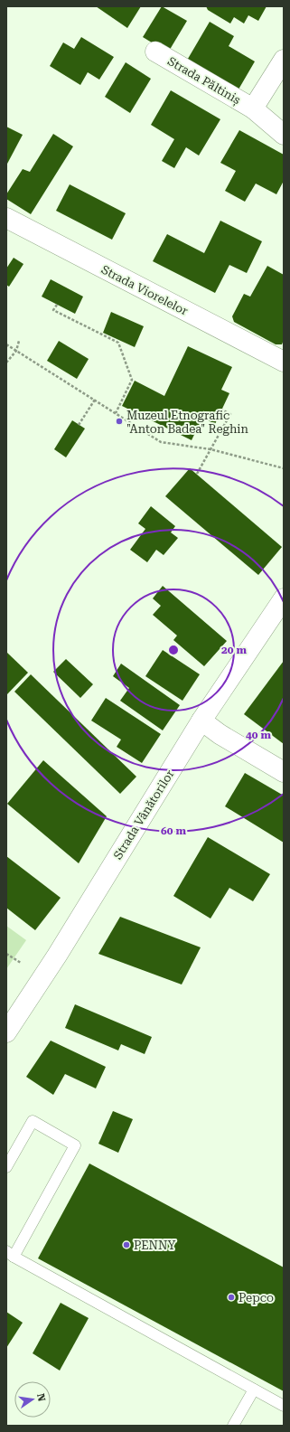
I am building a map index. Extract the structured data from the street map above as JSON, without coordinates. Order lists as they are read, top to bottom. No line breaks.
{"streets":{"street":["Strada Păltiniș","Strada Viorelelor","Strada Vânătorilor"]},"places":["Muzeul Etnografic \"Anton Badea\" Reghin","PENNY","Pepco"],"north":"right","rings":["20 m","40 m","60 m"]}
